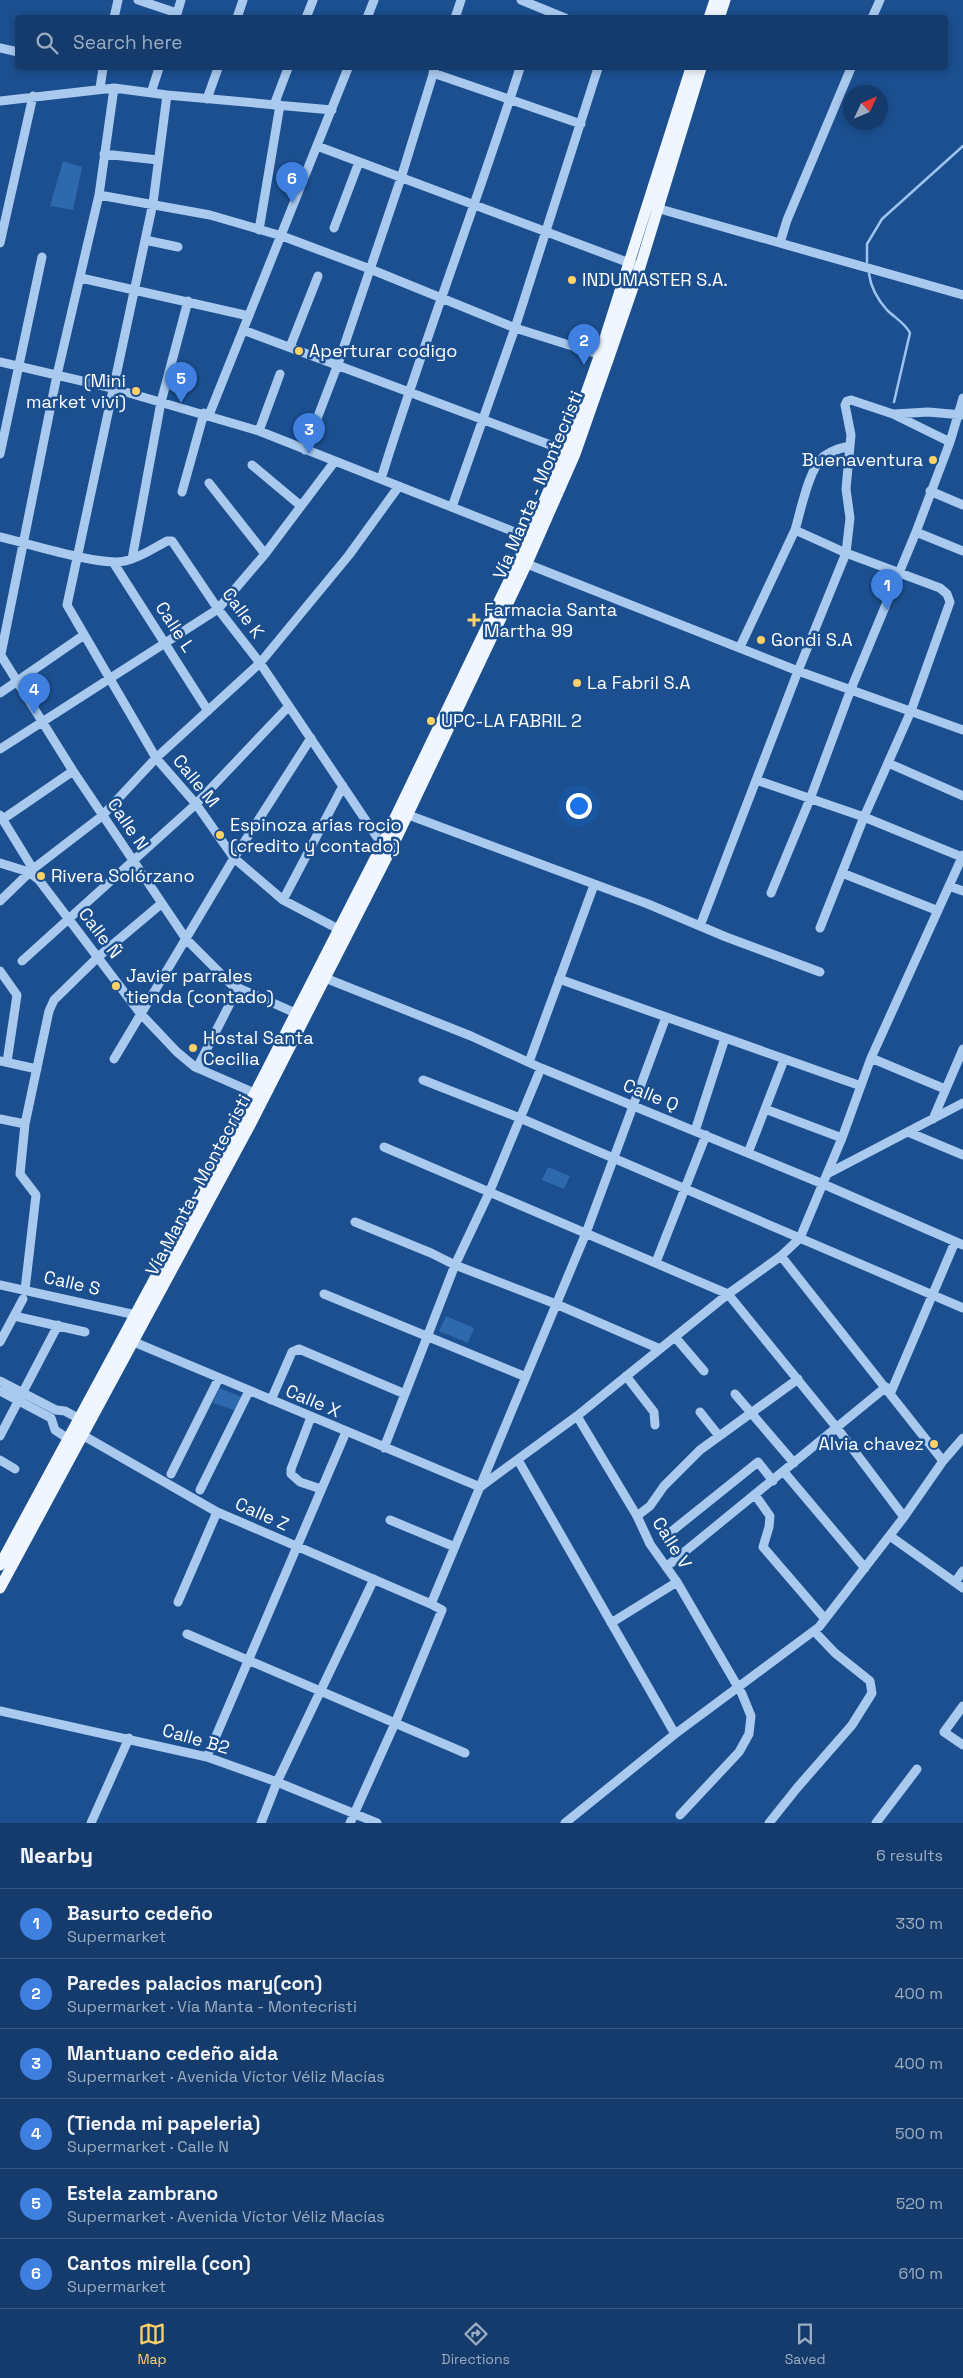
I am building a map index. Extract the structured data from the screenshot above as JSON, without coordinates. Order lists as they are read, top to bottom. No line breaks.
{"streets":{"main road":["Vía Manta - Montecristi"],"street":["Calle K","Calle L","Calle M","Calle N","Calle Ñ","Calle Q","Calle S","Calle X","Calle Z","Calle V","Calle B2"]},"crossings":[["Vía Manta - Montecristi","Calle K"],["Vía Manta - Montecristi","Calle M"],["Vía Manta - Montecristi","Calle N"],["Vía Manta - Montecristi","Calle Ñ"],["Vía Manta - Montecristi","Calle Q"],["Vía Manta - Montecristi","Calle S"],["Vía Manta - Montecristi","Calle X"],["Vía Manta - Montecristi","Calle Z"],["Calle K","Calle L"],["Calle K","Calle M"]],"places":{"other":["INDUMASTER S.A.","Aperturar codigo","(Mini market vivi)","Buenaventura","Gondi S.A","La Fabril S.A","UPC-LA FABRIL 2","Espinoza arias rocio (credito y contado)","Rivera Solórzano","Javier parrales tienda (contado)","Hostal Santa Cecilia","Alvia chavez"],"health":["Farmacia Santa Martha 99"]},"north":"top right","page":{"search":"Search here","pins":["6","2","5","3","1","4"],"heading":["Nearby","6 results"],"list":[{"mark":"1","name":"Basurto cedeño","note":"Supermarket","value":"330 m"},{"mark":"2","name":"Paredes palacios mary(con)","note":"Supermarket · Vía Manta - Montecristi","value":"400 m"},{"mark":"3","name":"Mantuano cedeño aida","note":"Supermarket · Avenida Víctor Véliz Macías","value":"400 m"},{"mark":"4","name":"(Tienda mi papeleria)","note":"Supermarket · Calle N","value":"500 m"},{"mark":"5","name":"Estela zambrano","note":"Supermarket · Avenida Víctor Véliz Macías","value":"520 m"},{"mark":"6","name":"Cantos mirella (con)","note":"Supermarket","value":"610 m"}],"nav":["Map","Directions","Saved"]}}
